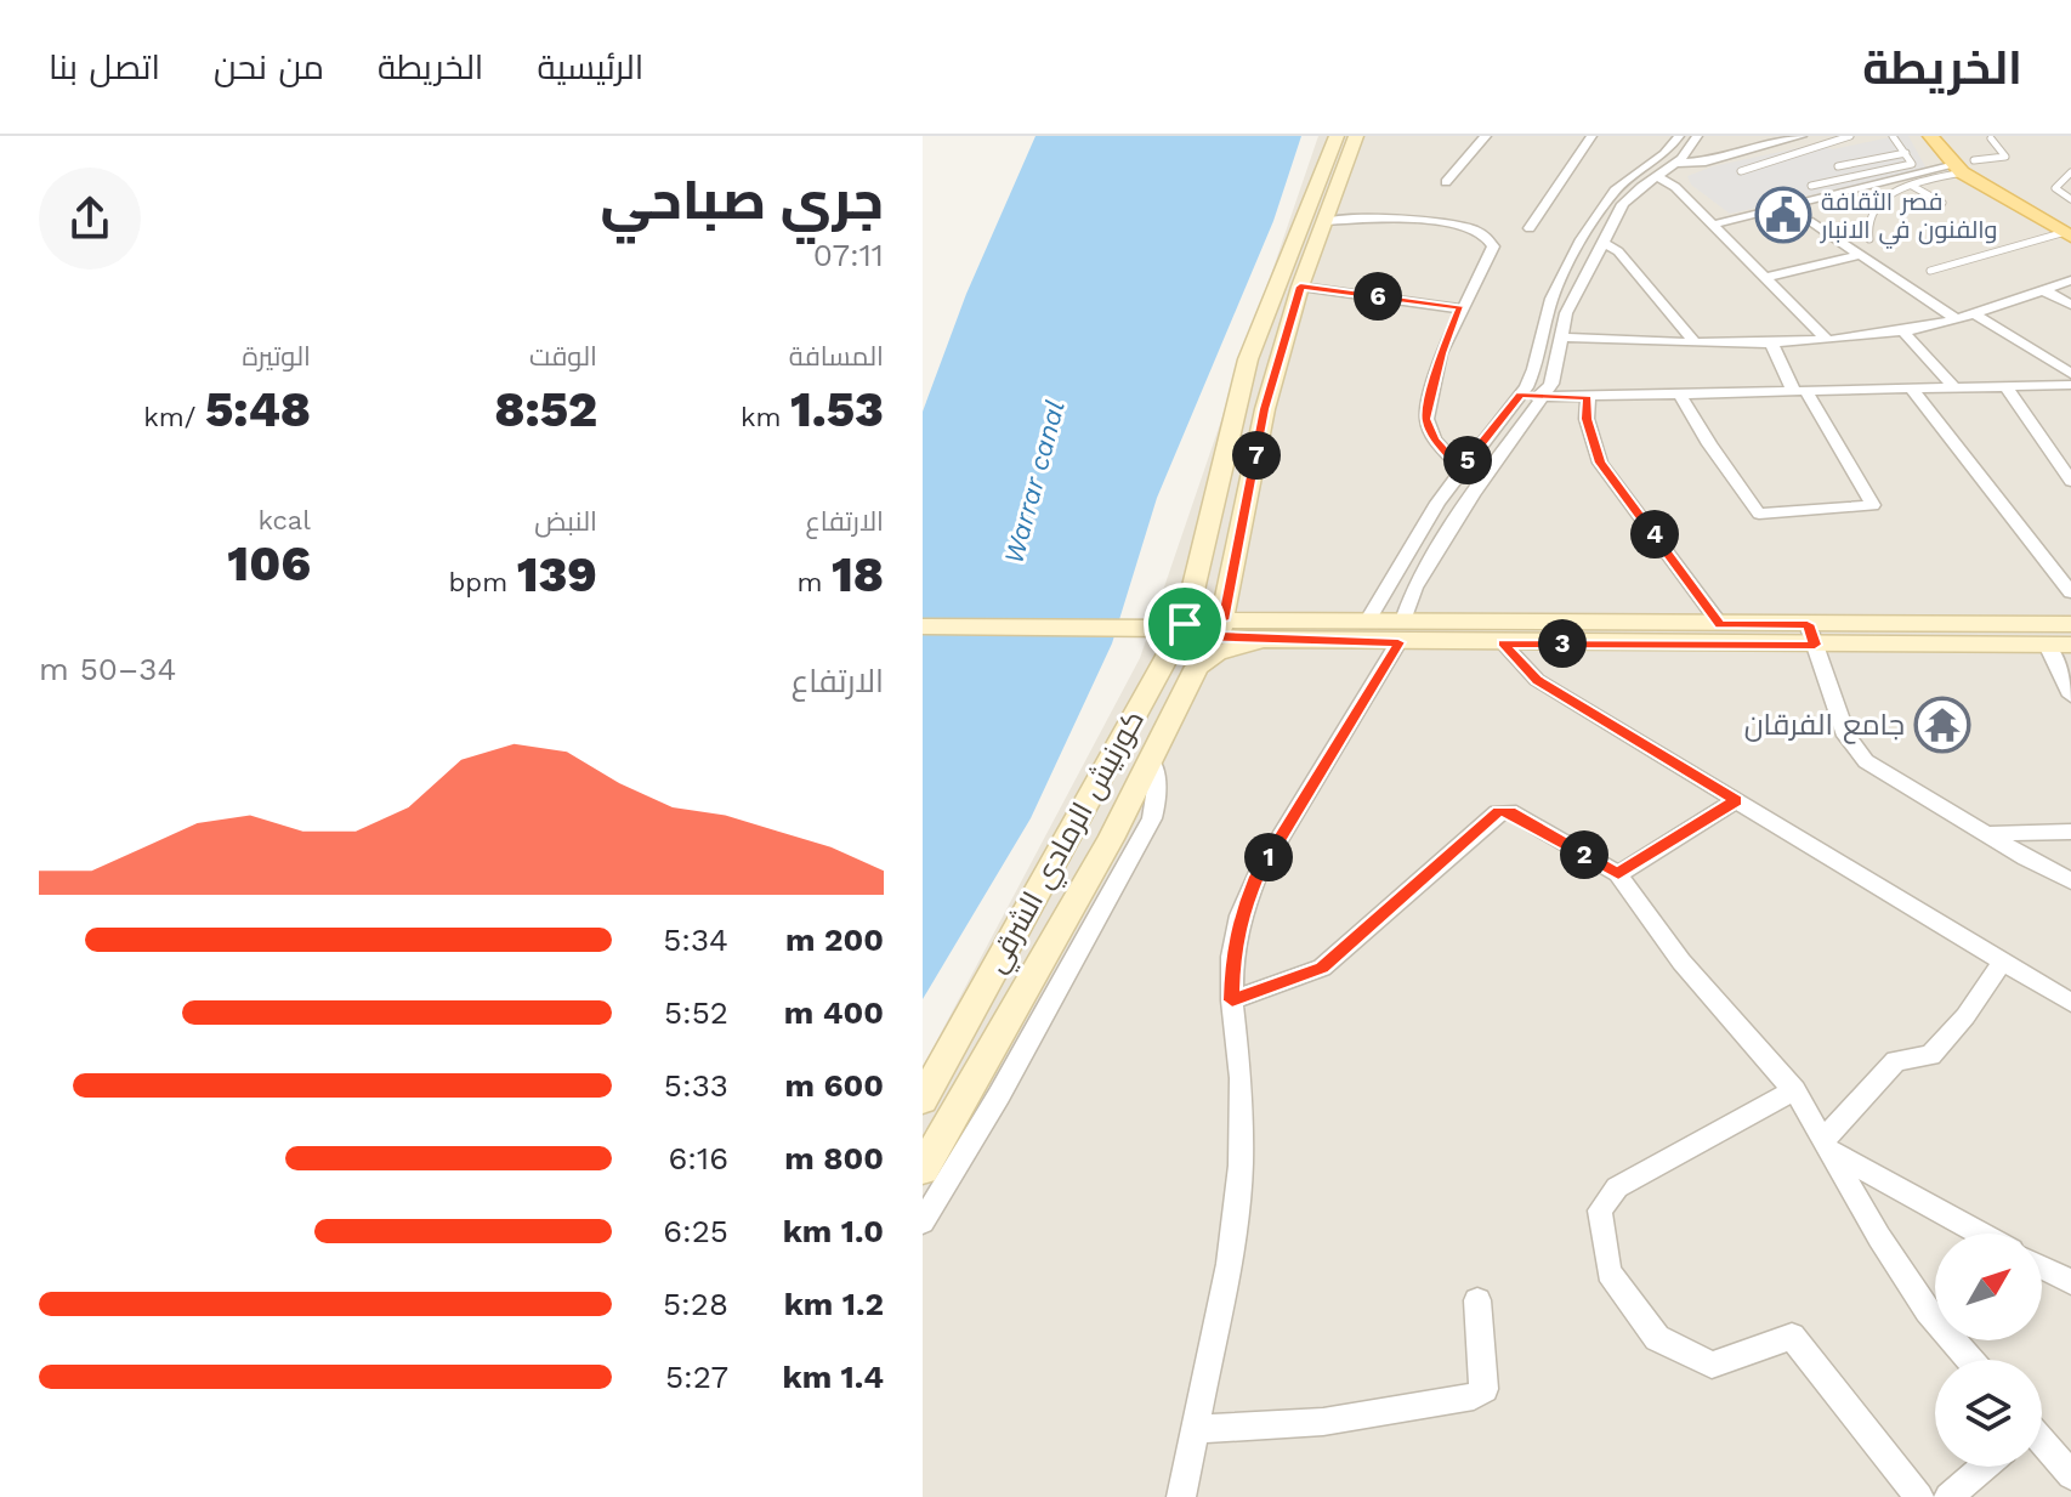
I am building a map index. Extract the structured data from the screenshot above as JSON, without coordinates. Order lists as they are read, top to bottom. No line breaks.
{"streets":{"main road":["كورنيش الرمادي الشرقي"]},"water":["Warrar canal"],"places":{"public building":["فصر الثقافة والفنون في الانبار"],"temple":["جامع الفرقان"]},"north":"top right","page":{"header":"الخريطة","nav":["الرئيسية","الخريطة","من نحن","اتصل بنا"],"heading":["جري صباحي","07:11"],"pins":["6","7","5","4","3","2","1"],"stats":[["المسافة","1.53 km"],["الوقت","8:52"],["الوتيرة","5:48 /km"],["الارتفاع","18 m"],["النبض","139 bpm"],["kcal","106"]],"chart":["الارتفاع","34–50 m"],"list":[{"name":"200 m","note":"5:34"},{"name":"400 m","note":"5:52"},{"name":"600 m","note":"5:33"},{"name":"800 m","note":"6:16"},{"name":"1.0 km","note":"6:25"},{"name":"1.2 km","note":"5:28"},{"name":"1.4 km","note":"5:27"}]}}
